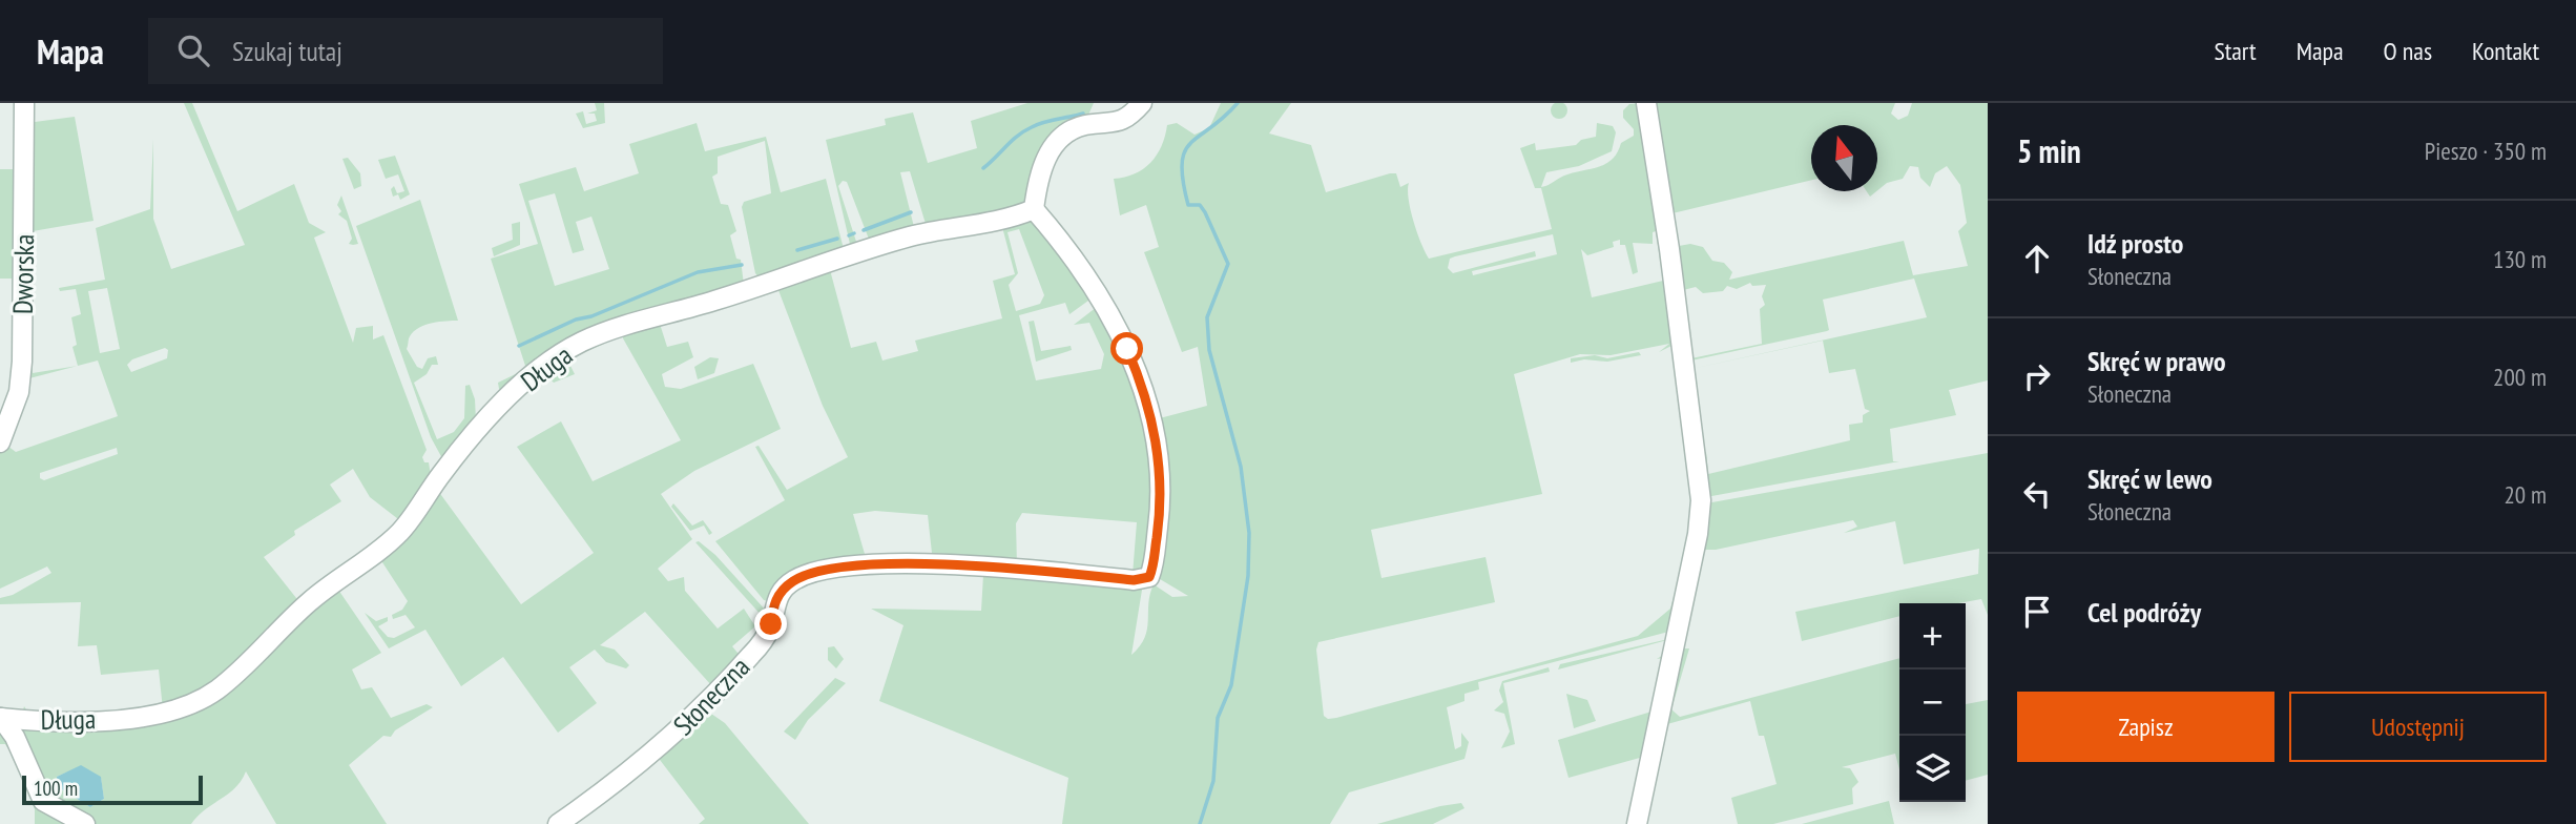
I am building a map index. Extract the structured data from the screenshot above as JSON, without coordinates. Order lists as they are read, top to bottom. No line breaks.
{"streets":{"street":["Dworska","Długa","Słoneczna"]},"crossings":[["Długa","Słoneczna"]],"scale_bar":"100 m","north":"top","page":{"header":"Mapa","search":"Szukaj tutaj","nav":["Start","Mapa","O nas","Kontakt"],"heading":["5 min","Pieszo · 350 m"],"list":[["Idź prosto","Słoneczna","130 m"],["Skręć w prawo","Słoneczna","200 m"],["Skręć w lewo","Słoneczna","20 m"],"Cel podróży"],"map_buttons":["+","−"],"buttons":["Zapisz","Udostępnij"],"scale":"100 m"}}
